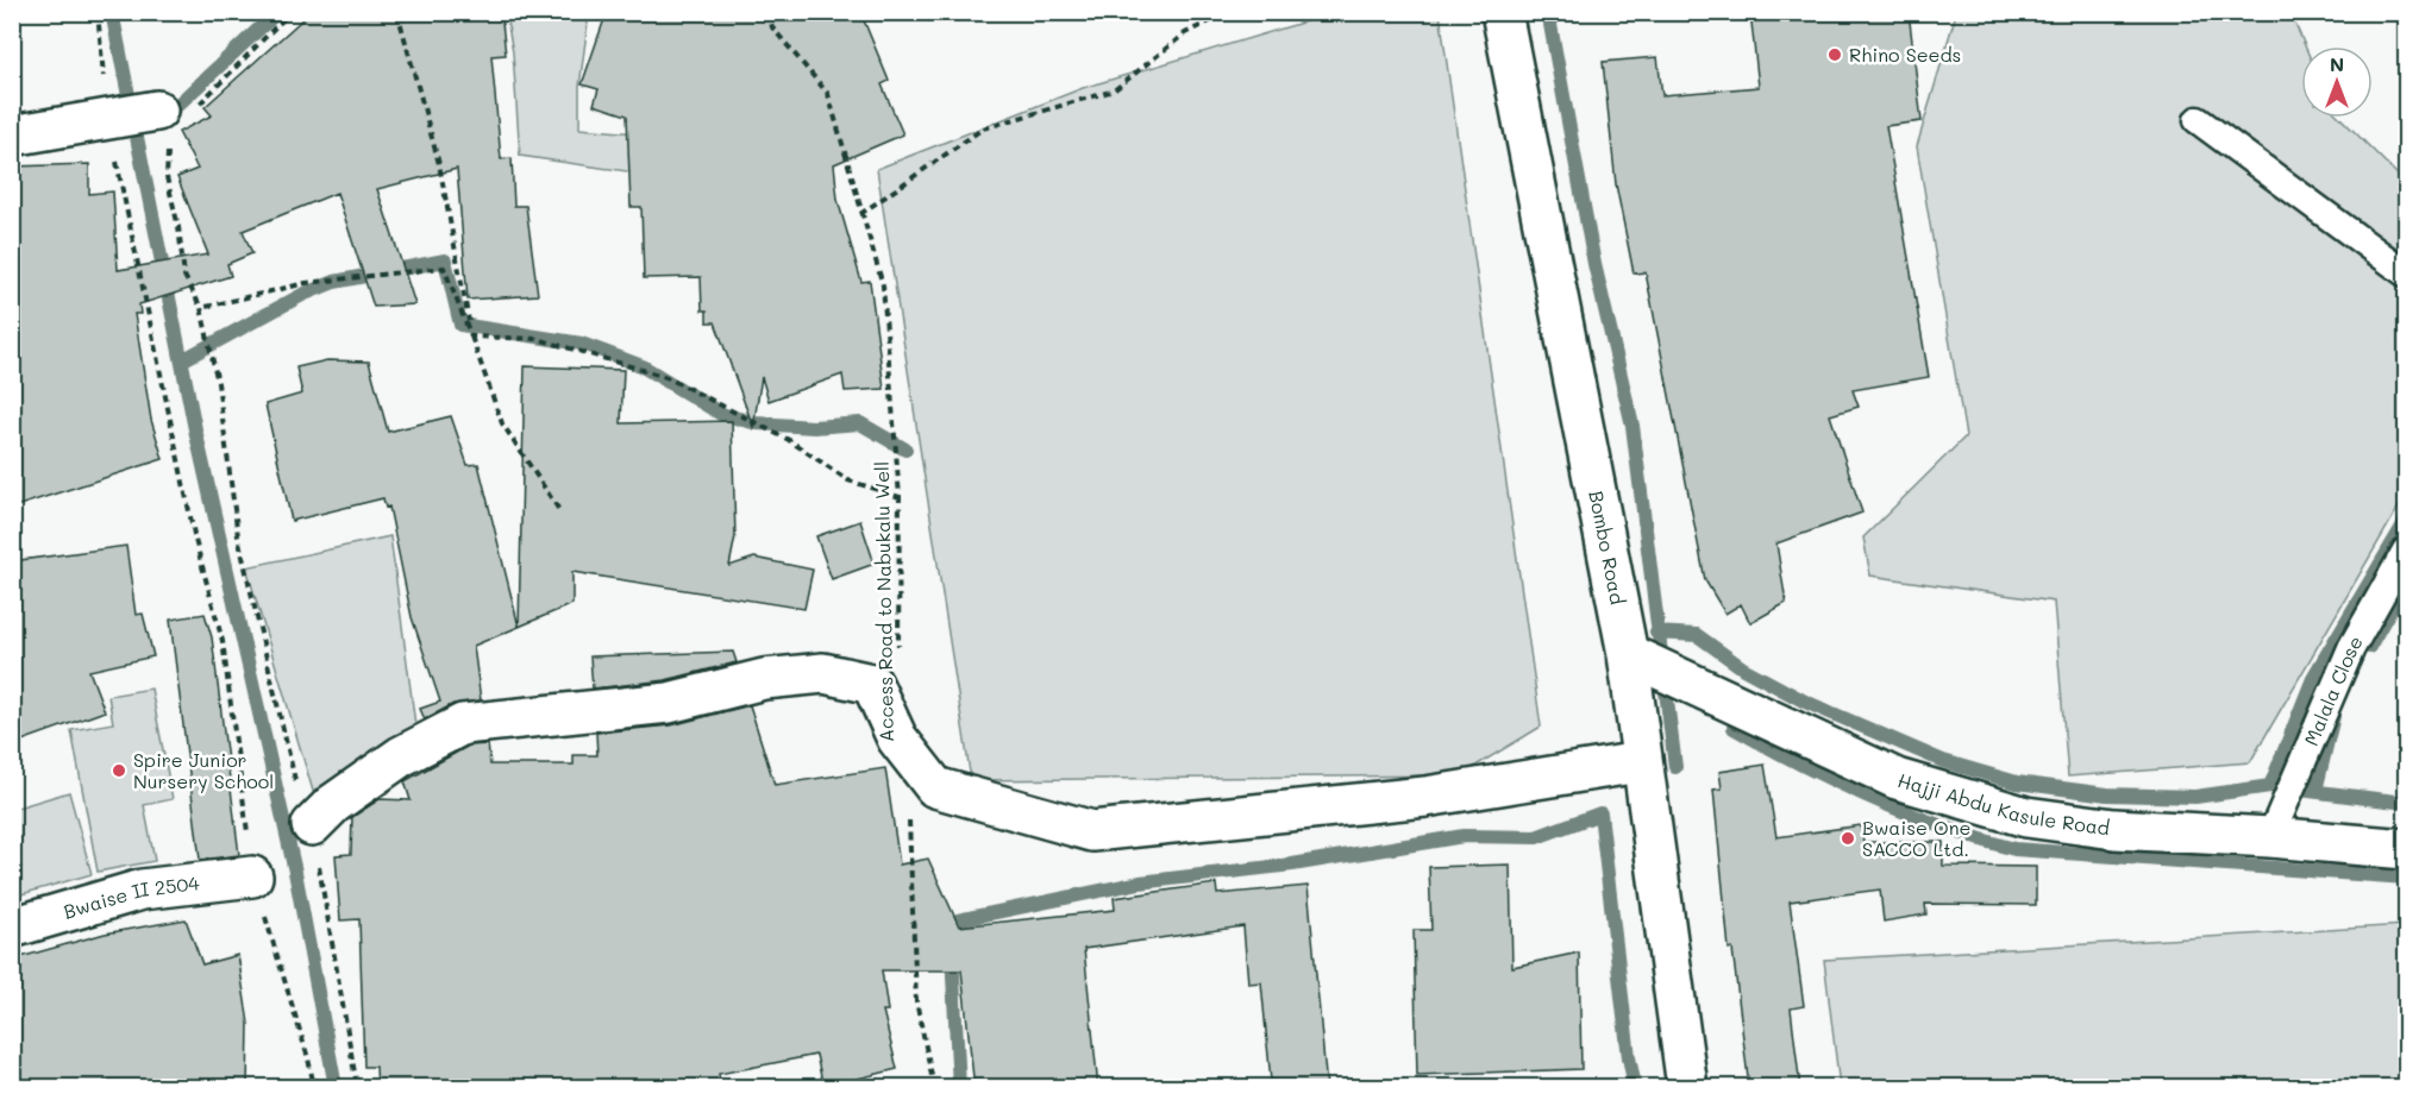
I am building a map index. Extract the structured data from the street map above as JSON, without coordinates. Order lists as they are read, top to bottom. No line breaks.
{"streets":{"street":["Bombo Road","Hajji Abdu Kasule Road","Bwaise II 2504"],"lane":["Malala Close"],"path":["Access Road to Nabukalu Well"]},"crossings":[["Bombo Road","Hajji Abdu Kasule Road"],["Malala Close","Hajji Abdu Kasule Road"]],"places":["Rhino Seeds","Spire Junior Nursery School","Bwaise One SACCO Ltd."],"north":"top"}
